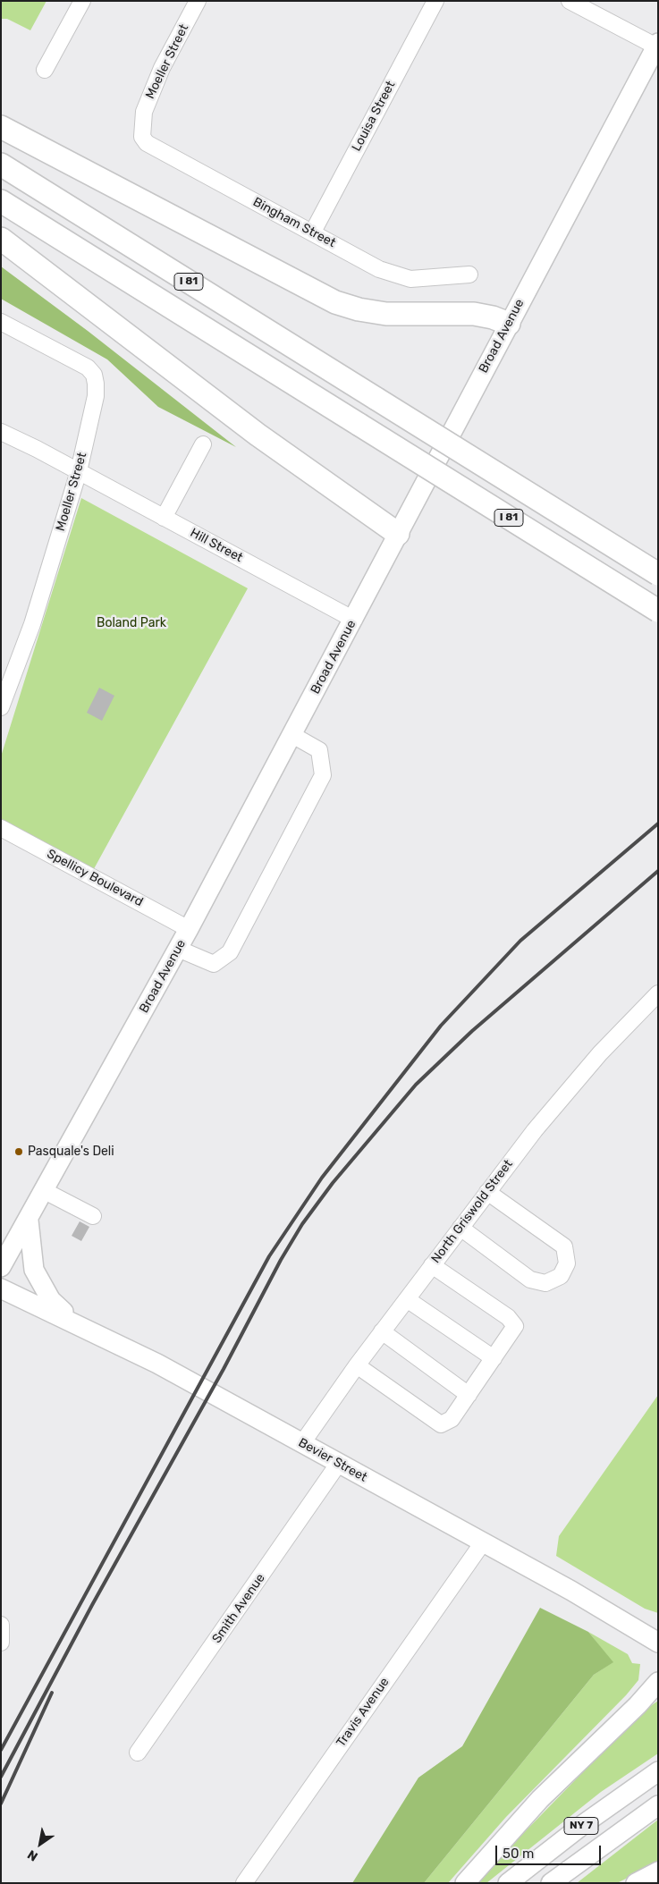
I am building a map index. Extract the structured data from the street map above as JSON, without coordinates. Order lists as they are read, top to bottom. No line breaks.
{"streets":{"highway":["I 81"],"main road":["Broad Avenue","Bevier Street","NY 7"],"street":["Moeller Street","Louisa Street","Bingham Street","Hill Street","Spellicy Boulevard","North Griswold Street","Smith Avenue","Travis Avenue"]},"crossings":[["Moeller Street","Bingham Street"],["Moeller Street","Hill Street"],["Louisa Street","Bingham Street"],["Broad Avenue","Hill Street"],["Broad Avenue","Spellicy Boulevard"],["North Griswold Street","Bevier Street"],["Bevier Street","Smith Avenue"],["Bevier Street","Travis Avenue"]],"parks":["Boland Park"],"places":["Pasquale's Deli"],"scale_bar":"50 m","north":"bottom left"}
